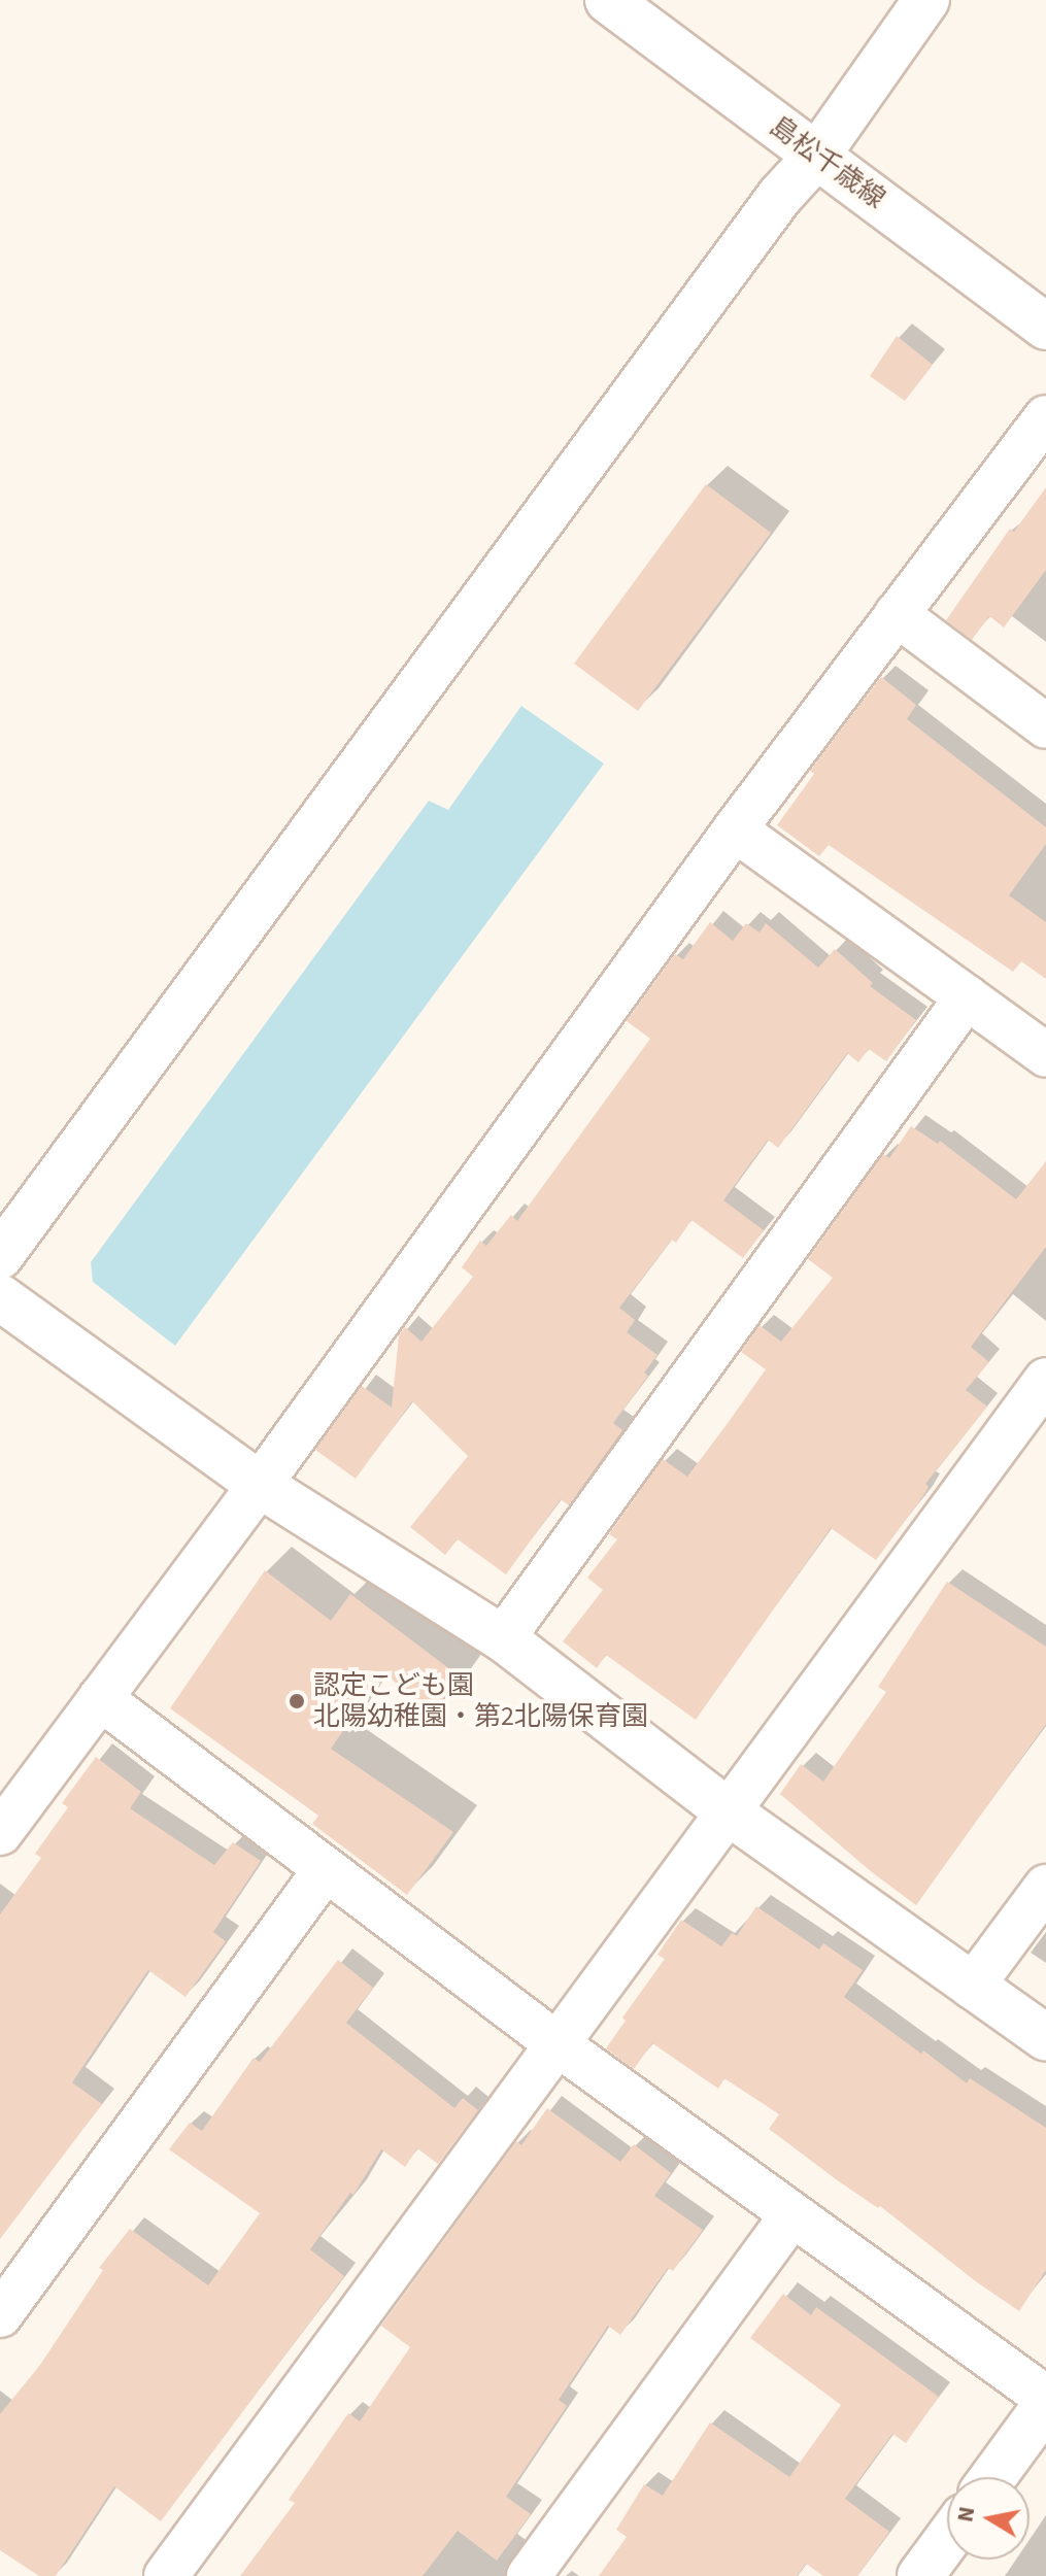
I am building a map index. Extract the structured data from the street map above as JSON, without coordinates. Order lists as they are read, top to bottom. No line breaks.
{"streets":{"street":["島松千歳線"]},"places":["認定こども園 北陽幼稚園・第2北陽保育園"],"north":"left"}
